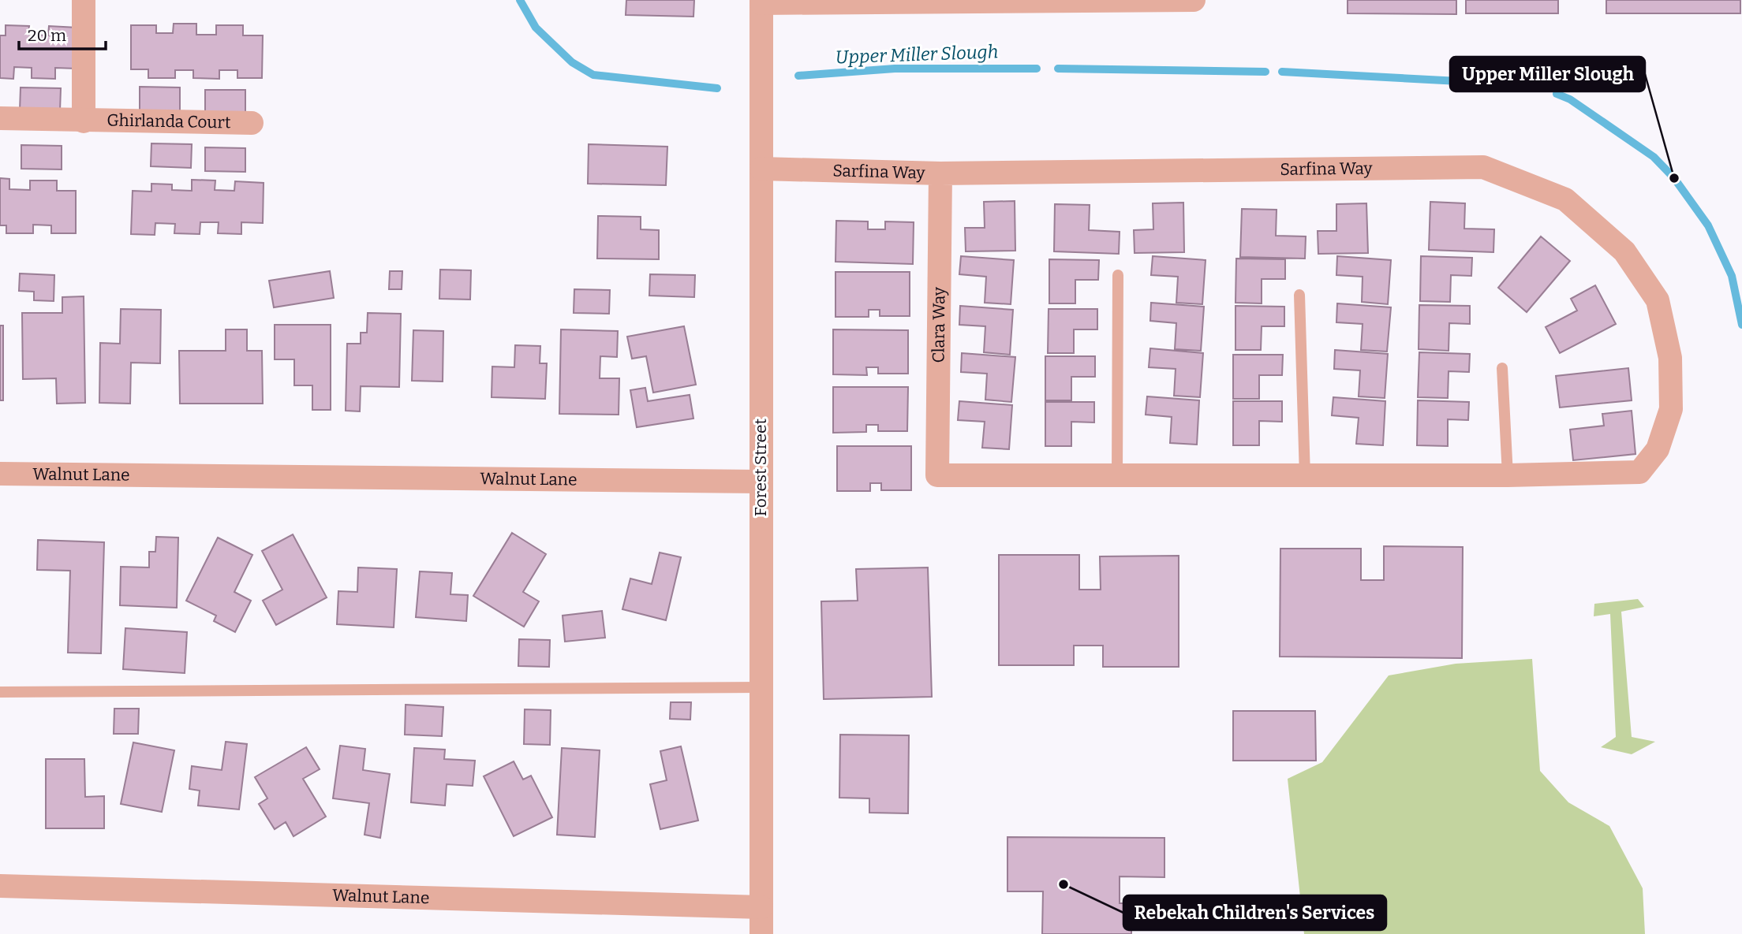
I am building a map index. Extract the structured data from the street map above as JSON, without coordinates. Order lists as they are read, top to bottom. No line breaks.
{"streets":{"street":["Ghirlanda Court","Sarfina Way","Clara Way","Forest Street","Walnut Lane"]},"crossings":[["Sarfina Way","Clara Way"],["Sarfina Way","Forest Street"],["Forest Street","Walnut Lane"]],"water":["Upper Miller Slough"],"places":["Upper Miller Slough","Rebekah Children's Services"],"scale_bar":"20 m"}
